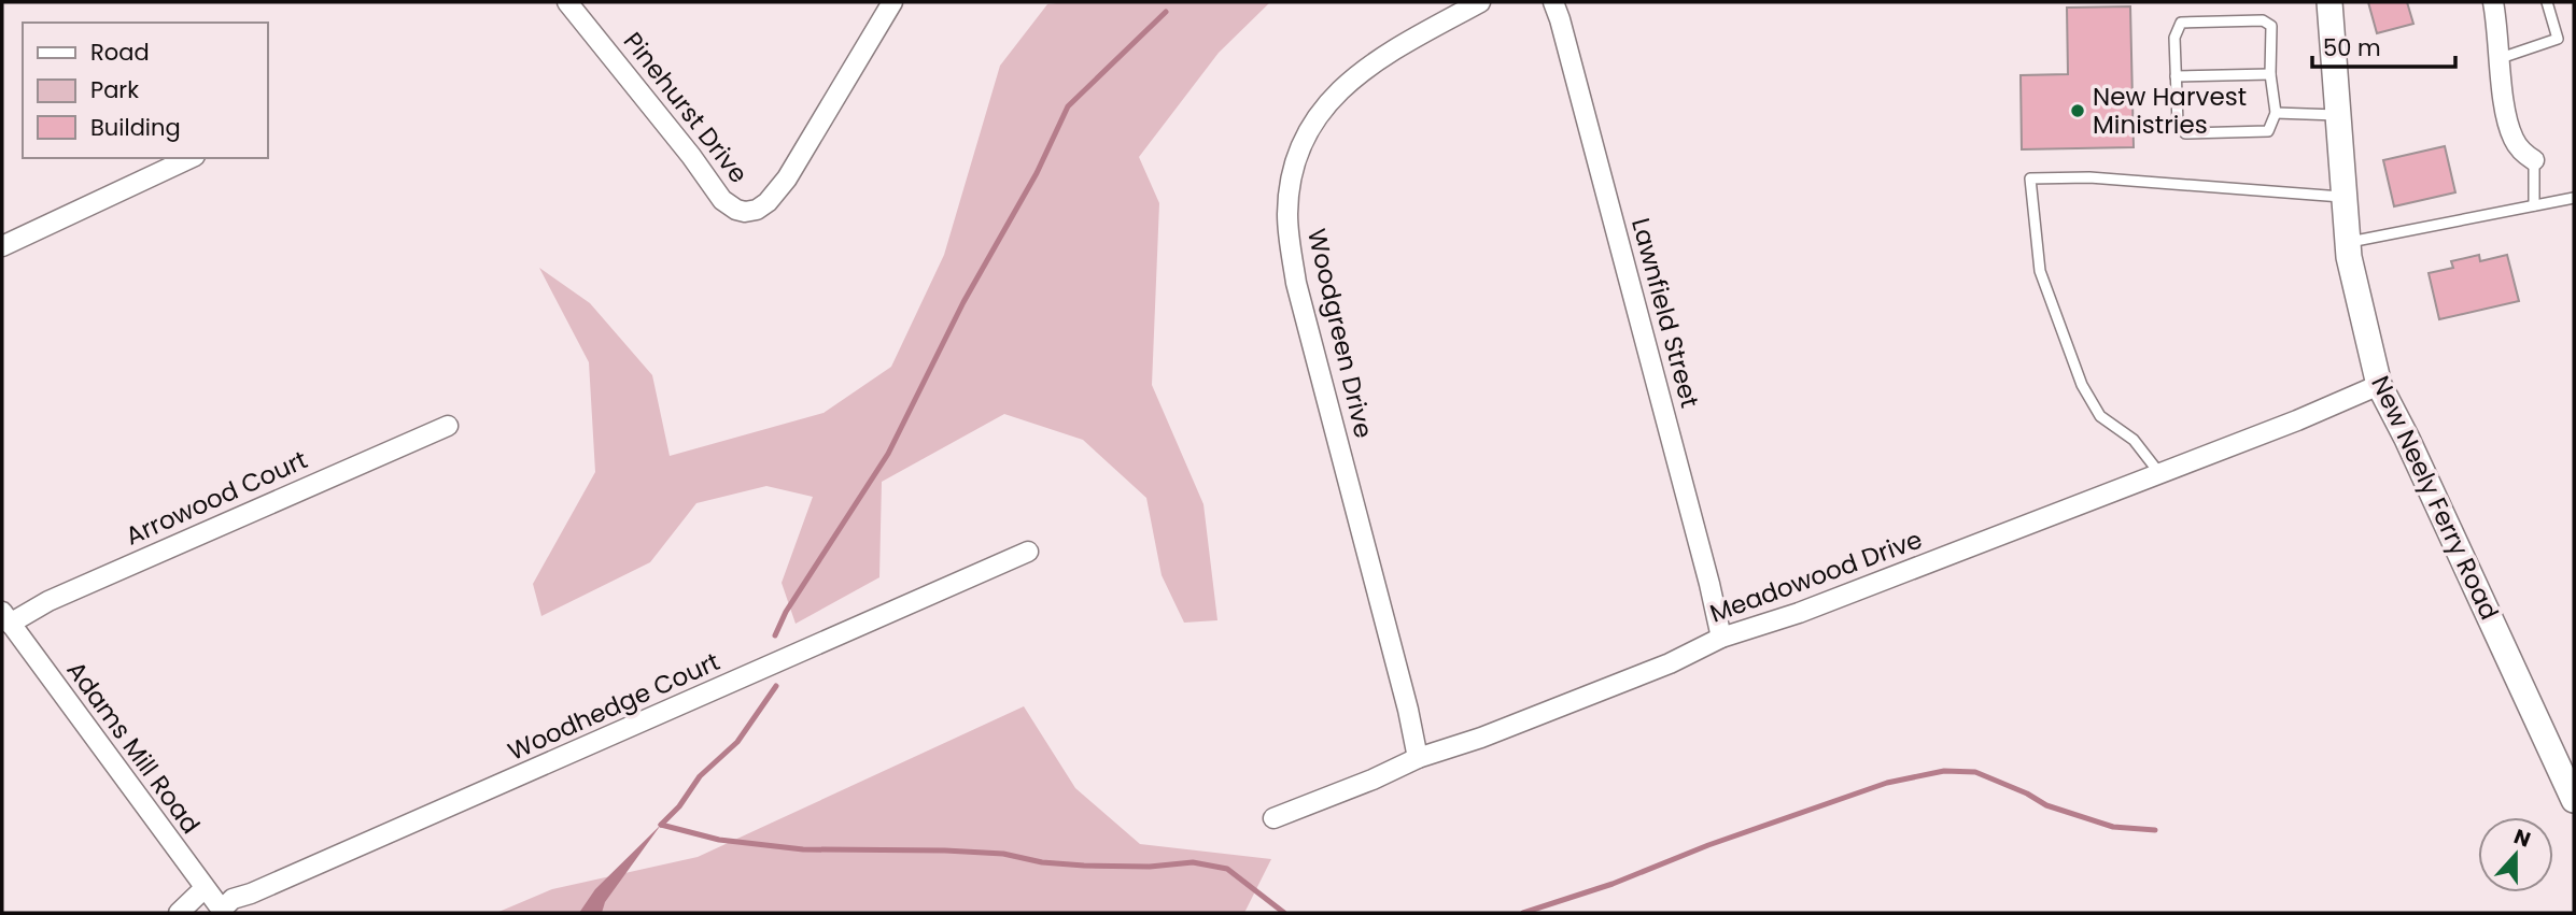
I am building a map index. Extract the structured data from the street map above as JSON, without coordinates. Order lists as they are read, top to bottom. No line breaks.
{"streets":{"street":["Pinehurst Drive","Lawnfield Street","Woodgreen Drive","Arrowood Court","New Neely Ferry Road","Meadowood Drive","Woodhedge Court","Adams Mill Road"]},"crossings":[["Lawnfield Street","Meadowood Drive"],["Woodgreen Drive","Meadowood Drive"],["Arrowood Court","Adams Mill Road"],["New Neely Ferry Road","Meadowood Drive"],["Woodhedge Court","Adams Mill Road"]],"places":["New Harvest Ministries"],"legend":["Road","Park","Building"],"scale_bar":"50 m","north":"top"}
